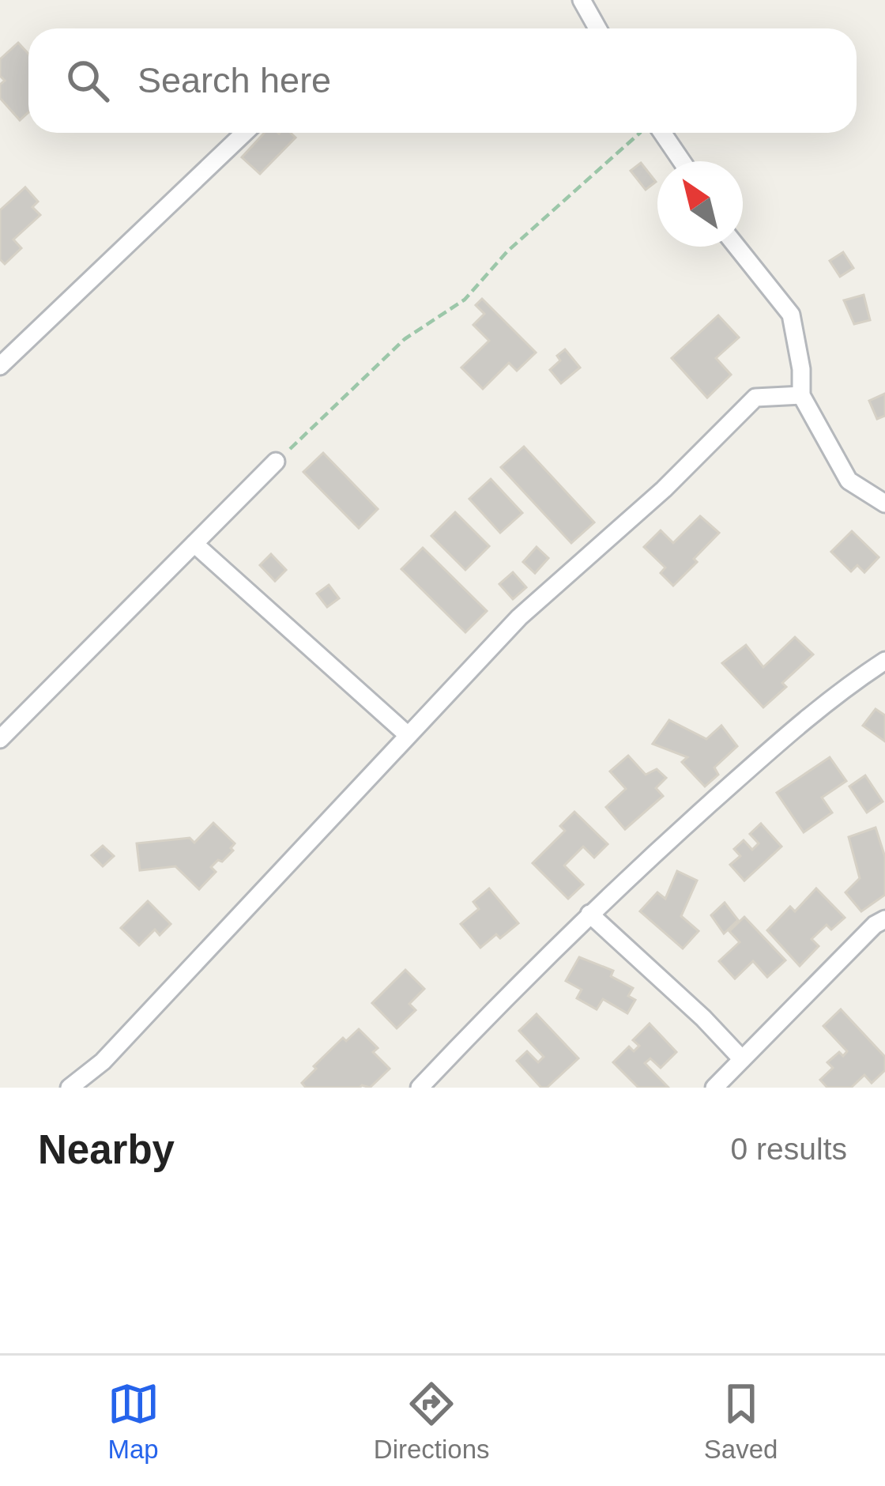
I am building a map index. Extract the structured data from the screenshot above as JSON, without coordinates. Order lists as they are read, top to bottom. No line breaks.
{"north":"top left","page":{"search":"Search here","heading":["Nearby","0 results"],"nav":["Map","Directions","Saved"]}}
